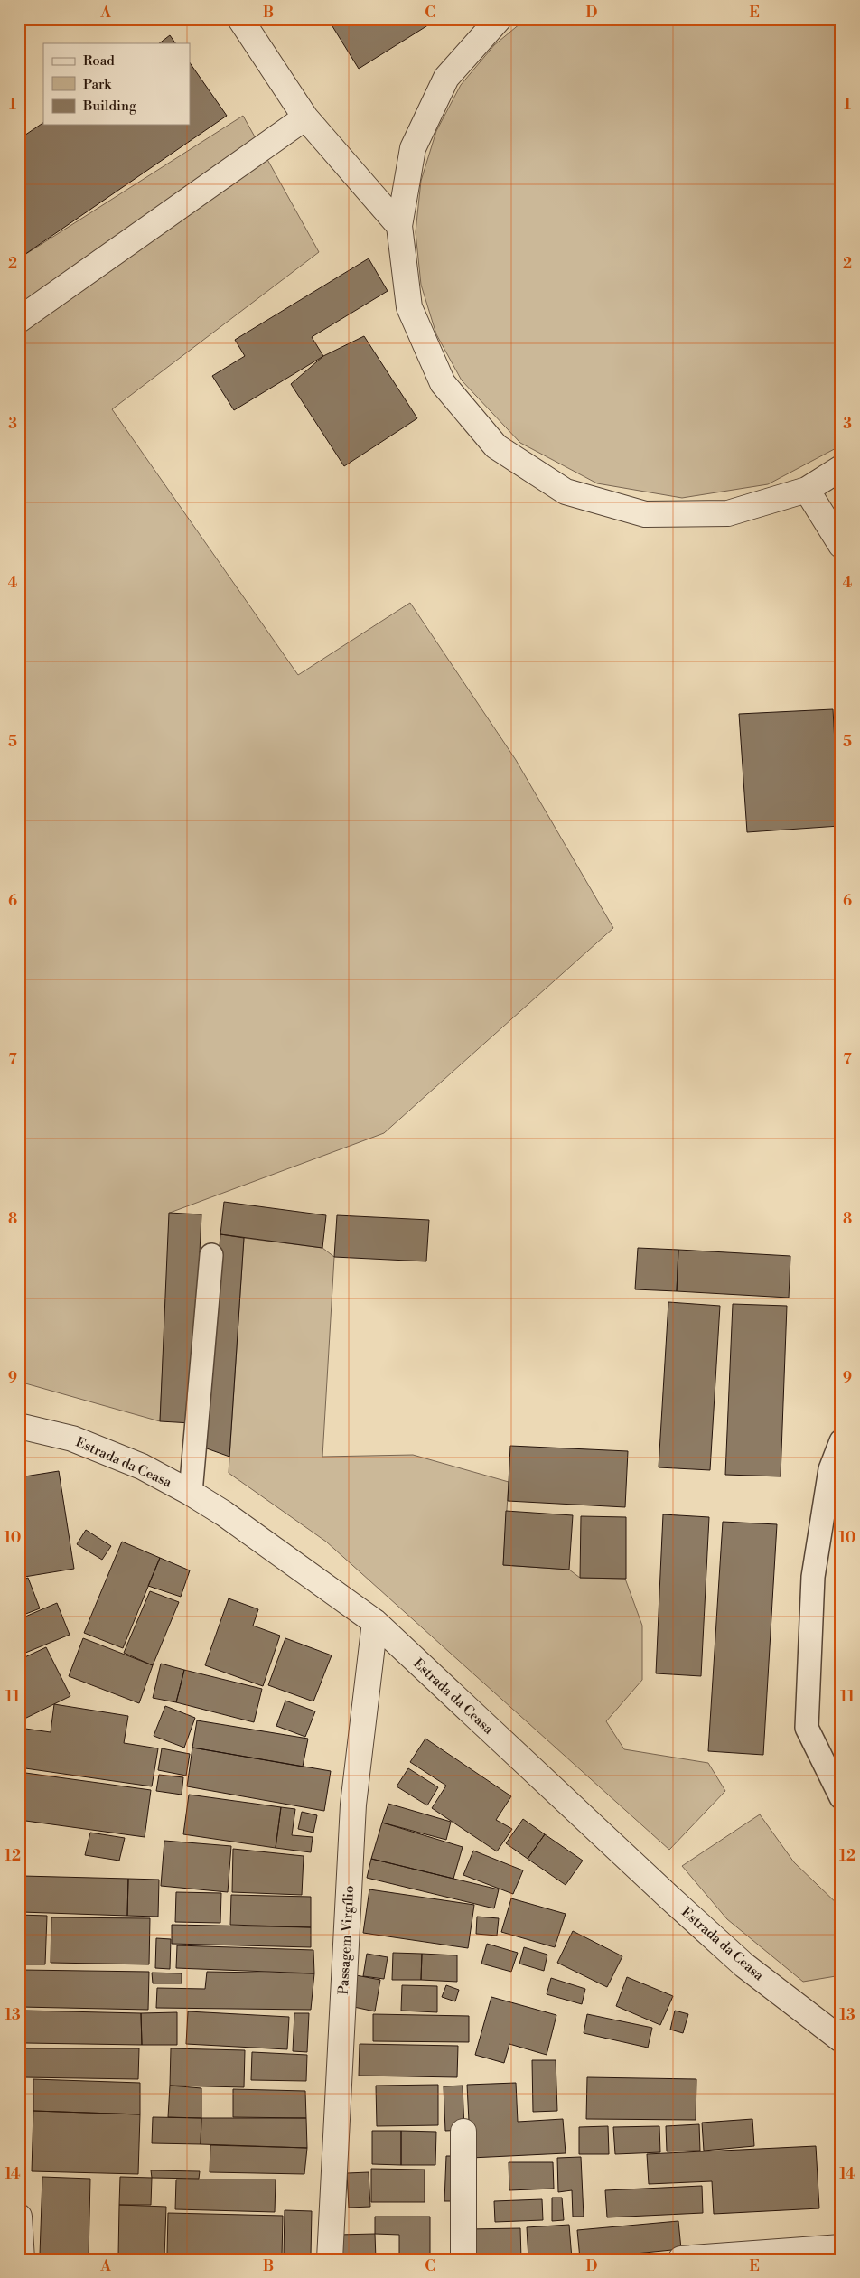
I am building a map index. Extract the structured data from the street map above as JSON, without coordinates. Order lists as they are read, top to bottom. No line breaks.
{"streets":{"street":["Estrada da Ceasa","Passagem Virgílio"]},"crossings":[["Estrada da Ceasa","Passagem Virgílio"]],"legend":["Road","Park","Building"],"grid":{"columns":["A","B","C","D","E"],"rows":["1","2","3","4","5","6","7","8","9","10","11","12","13","14"]}}
